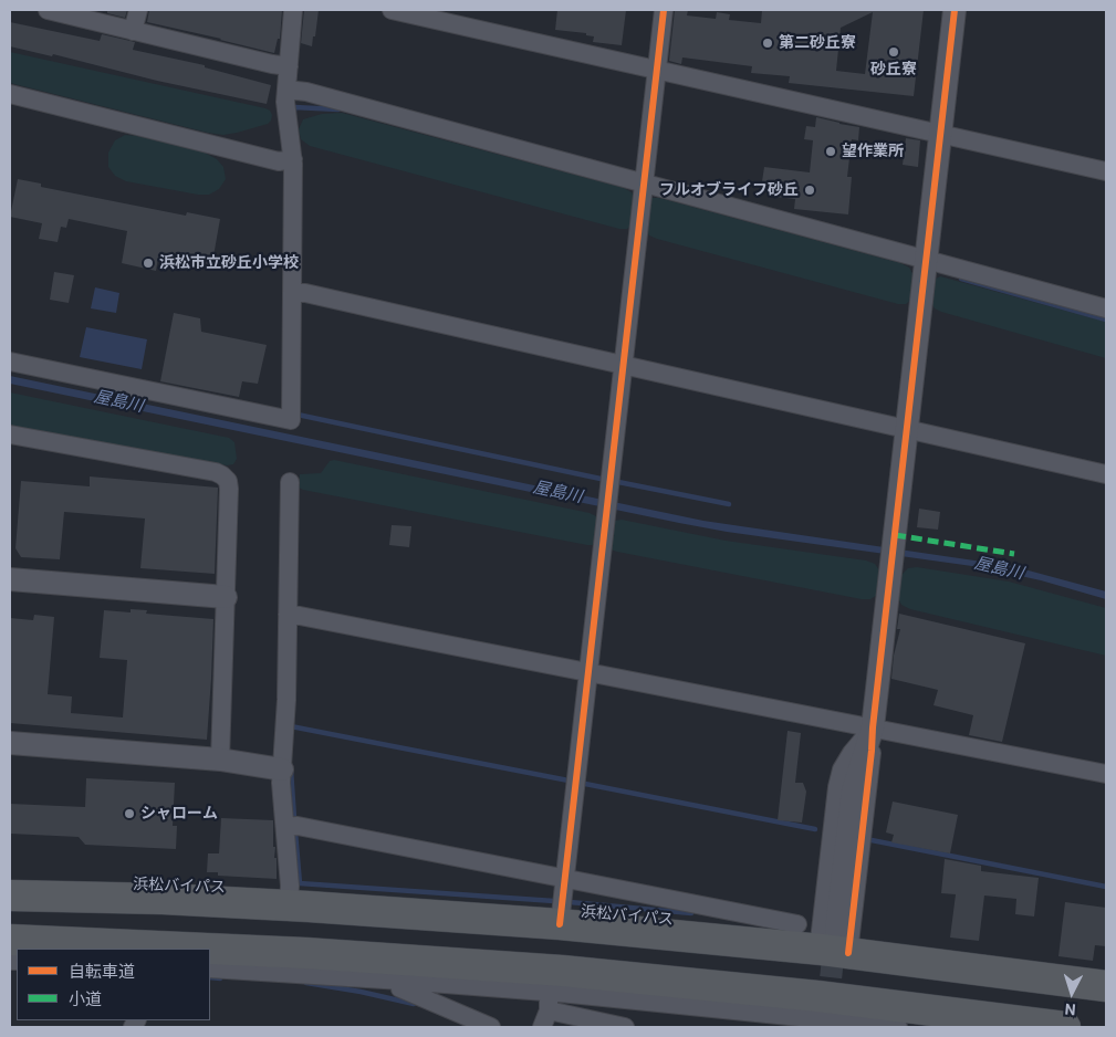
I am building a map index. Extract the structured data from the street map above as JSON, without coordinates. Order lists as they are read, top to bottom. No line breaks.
{"streets":{"highway":["浜松バイパス"]},"water":["屋島川"],"places":["第二砂丘寮","砂丘寮","望作業所","フルオブライフ砂丘","浜松市立砂丘小学校","シャローム"],"legend":["自転車道","小道"],"north":"bottom"}
